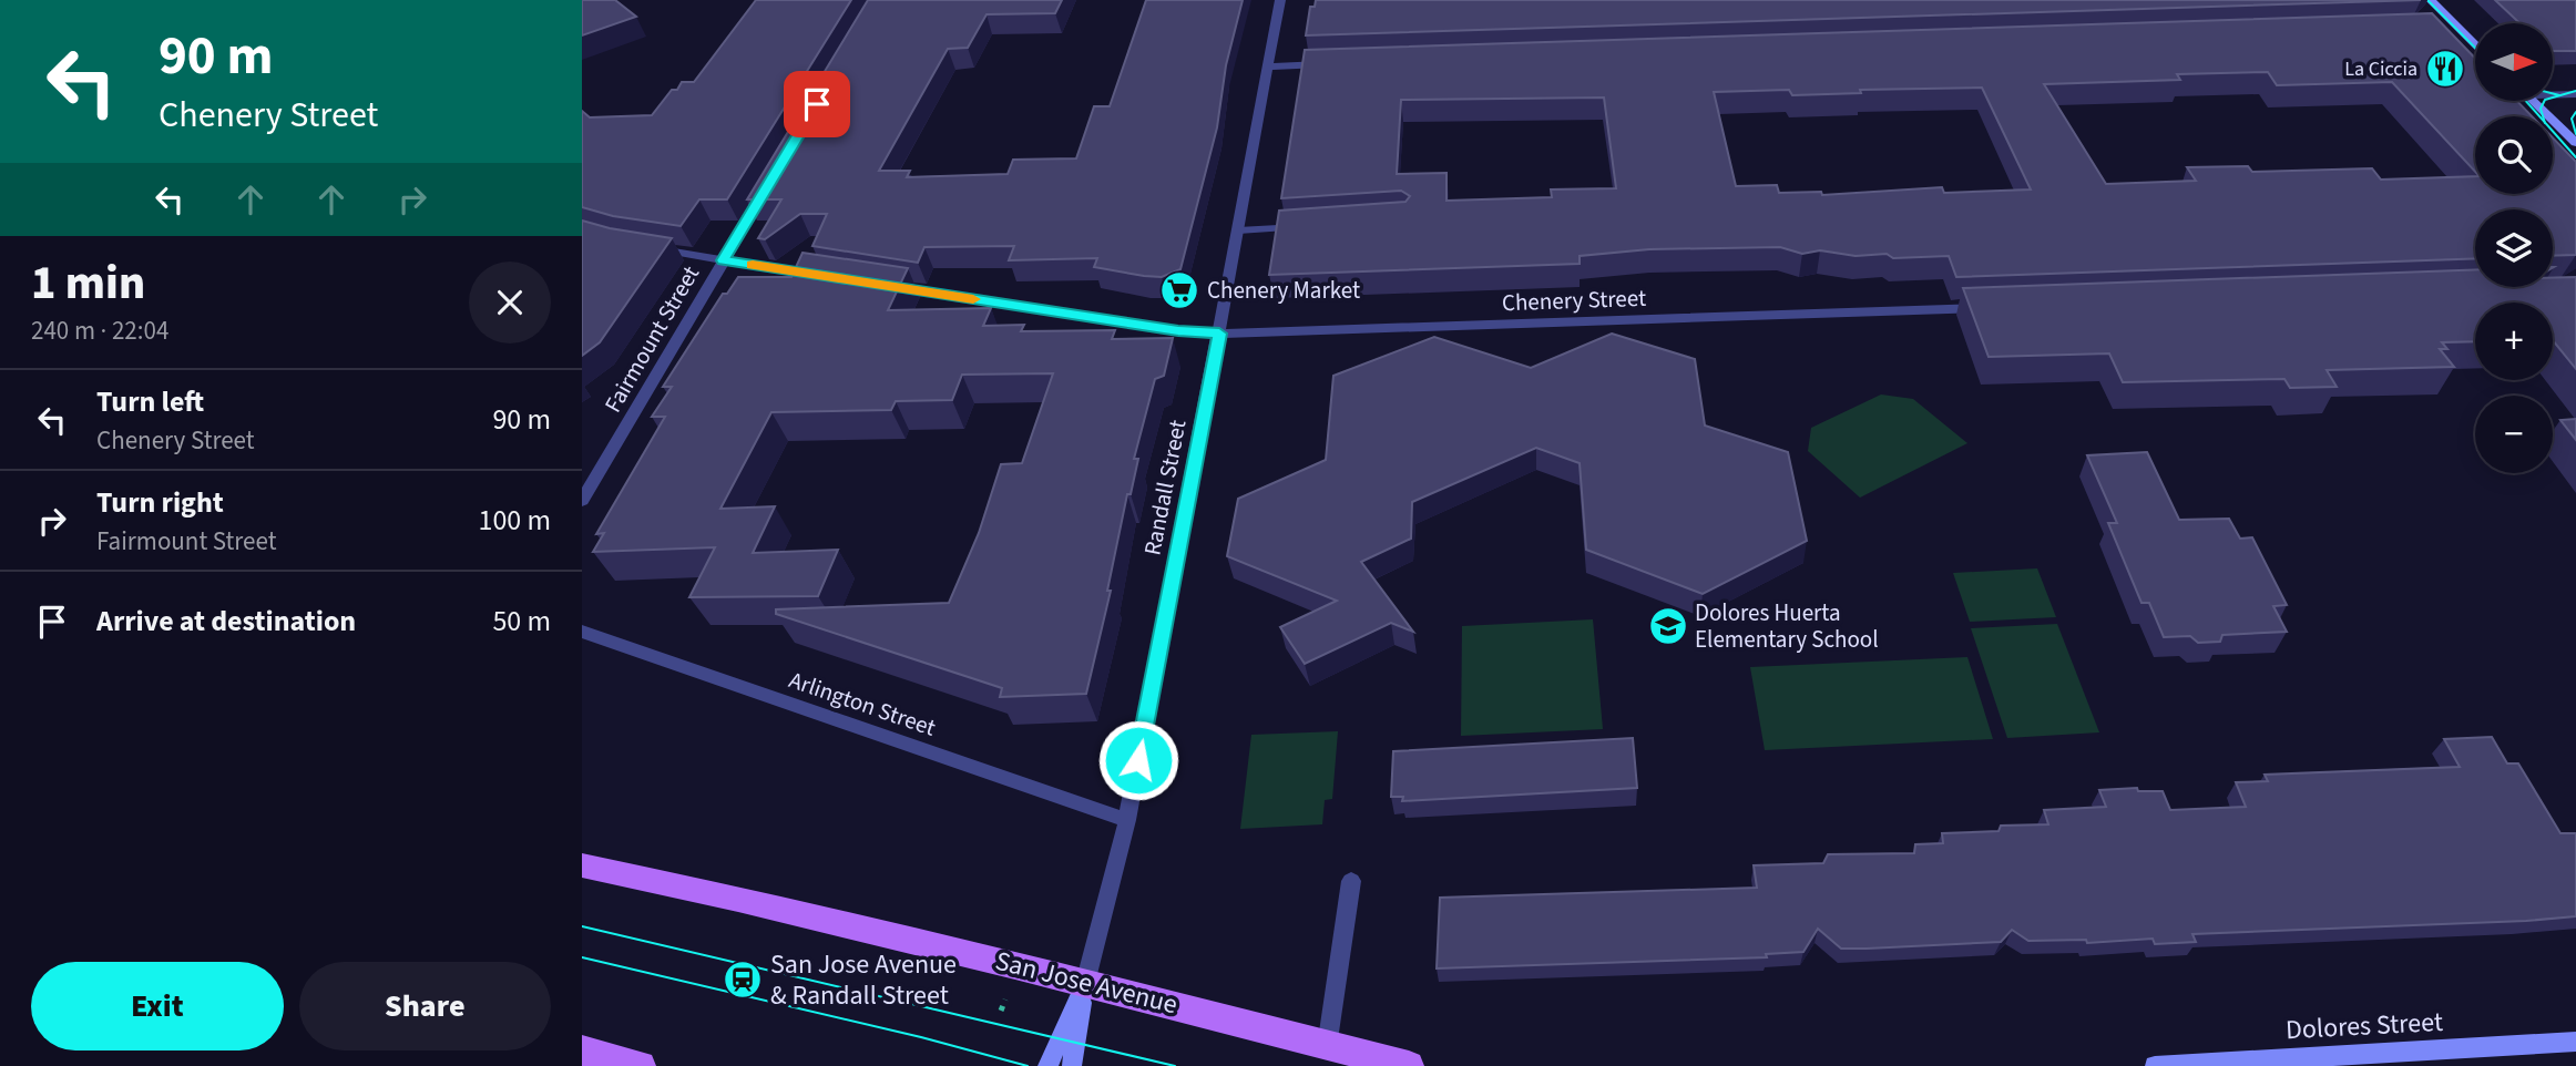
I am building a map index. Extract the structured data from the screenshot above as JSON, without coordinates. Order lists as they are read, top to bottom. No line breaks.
{"streets":{"main road":["Randall Street","San Jose Avenue","Dolores Street"],"street":["Chenery Street","Fairmount Street","Arlington Street"]},"crossings":[["Chenery Street","Randall Street"],["Randall Street","Arlington Street"],["Randall Street","San Jose Avenue"]],"places":{"restaurant":["La Ciccia"],"supermarket":["Chenery Market"],"school or university":["Dolores Huerta Elementary School"],"station":["San Jose Avenue & Randall Street"]},"north":"right","page":{"turn":["90 m","Chenery Street"],"map_buttons":["+","−"],"heading":["1 min","240 m · 22:04"],"list":[{"name":"Turn left","note":"Chenery Street","value":"90 m"},{"name":"Turn right","note":"Fairmount Street","value":"100 m"},{"name":"Arrive at destination","value":"50 m"}],"buttons":["Exit","Share"]}}
